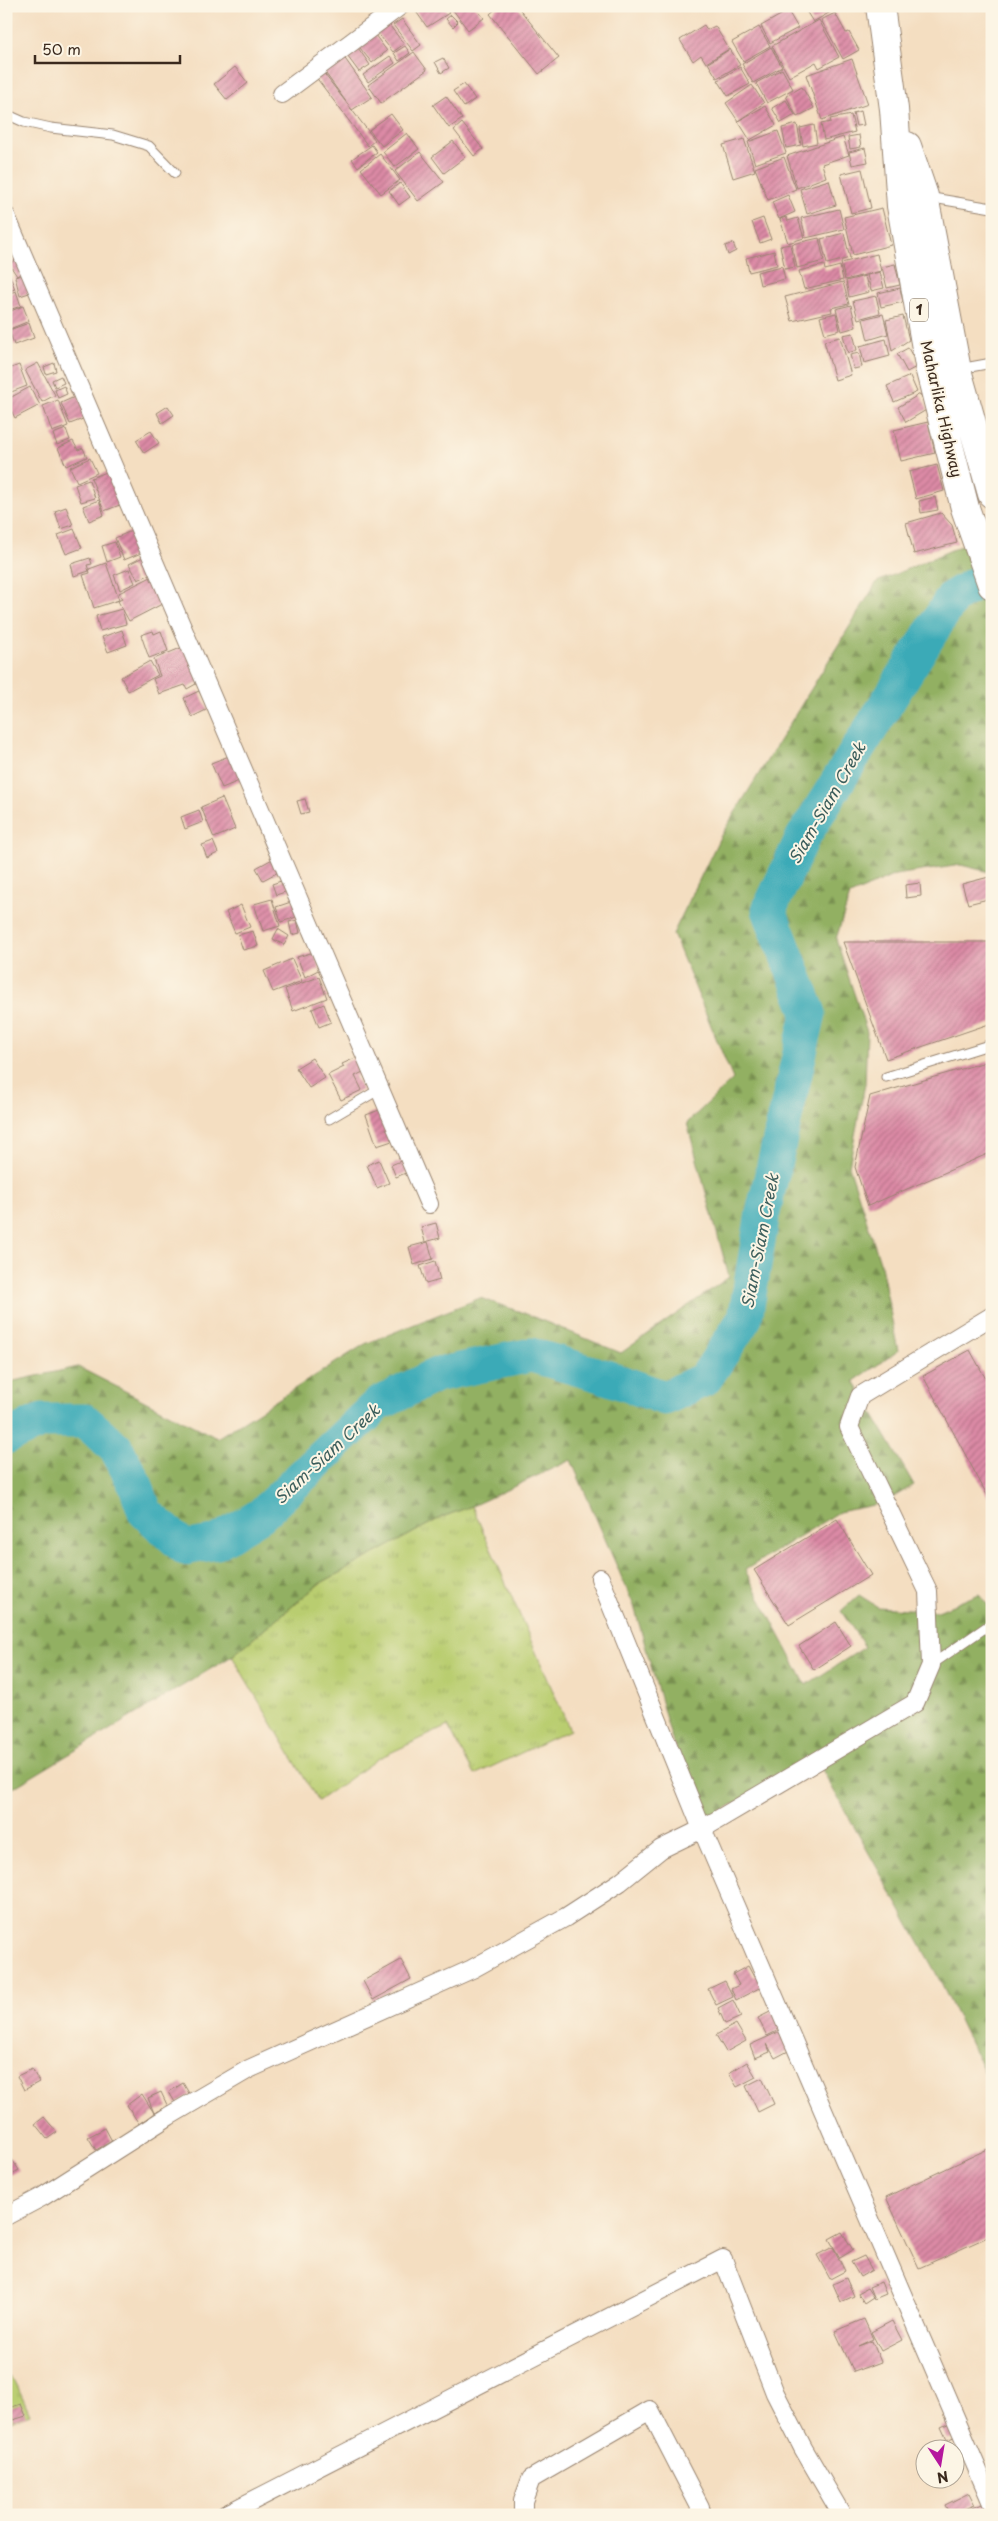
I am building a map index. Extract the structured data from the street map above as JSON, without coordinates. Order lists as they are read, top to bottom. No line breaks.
{"streets":{"highway":["1","Maharlika Highway"]},"water":["Siam-Siam Creek"],"scale_bar":"50 m","north":"bottom"}
